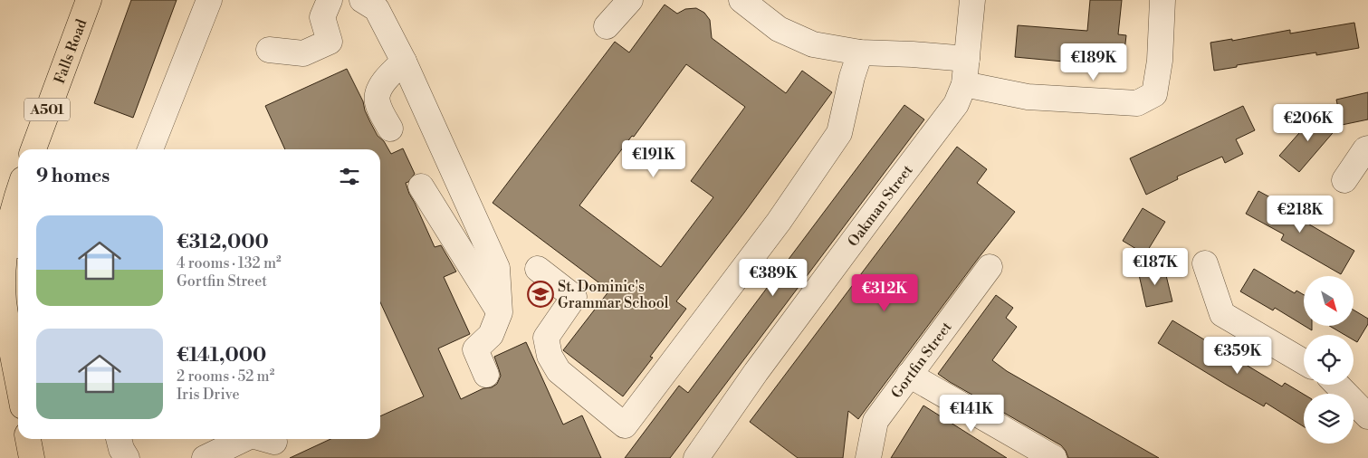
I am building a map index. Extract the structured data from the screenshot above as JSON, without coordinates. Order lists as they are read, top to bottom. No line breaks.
{"streets":{"main road":["Falls Road","A501"],"street":["Oakman Street","Gortfin Street"]},"places":{"school or university":["St. Dominic's Grammar School"]},"north":"bottom right","page":{"price":["€189K","€206K","€191K","€218K","€187K","€389K","€312K","€359K","€141K"],"heading":"9 homes","list":[{"name":"€312,000","note":"4 rooms · 132 m² · Gortfin Street"},{"name":"€141,000","note":"2 rooms · 52 m² · Iris Drive"}]}}
